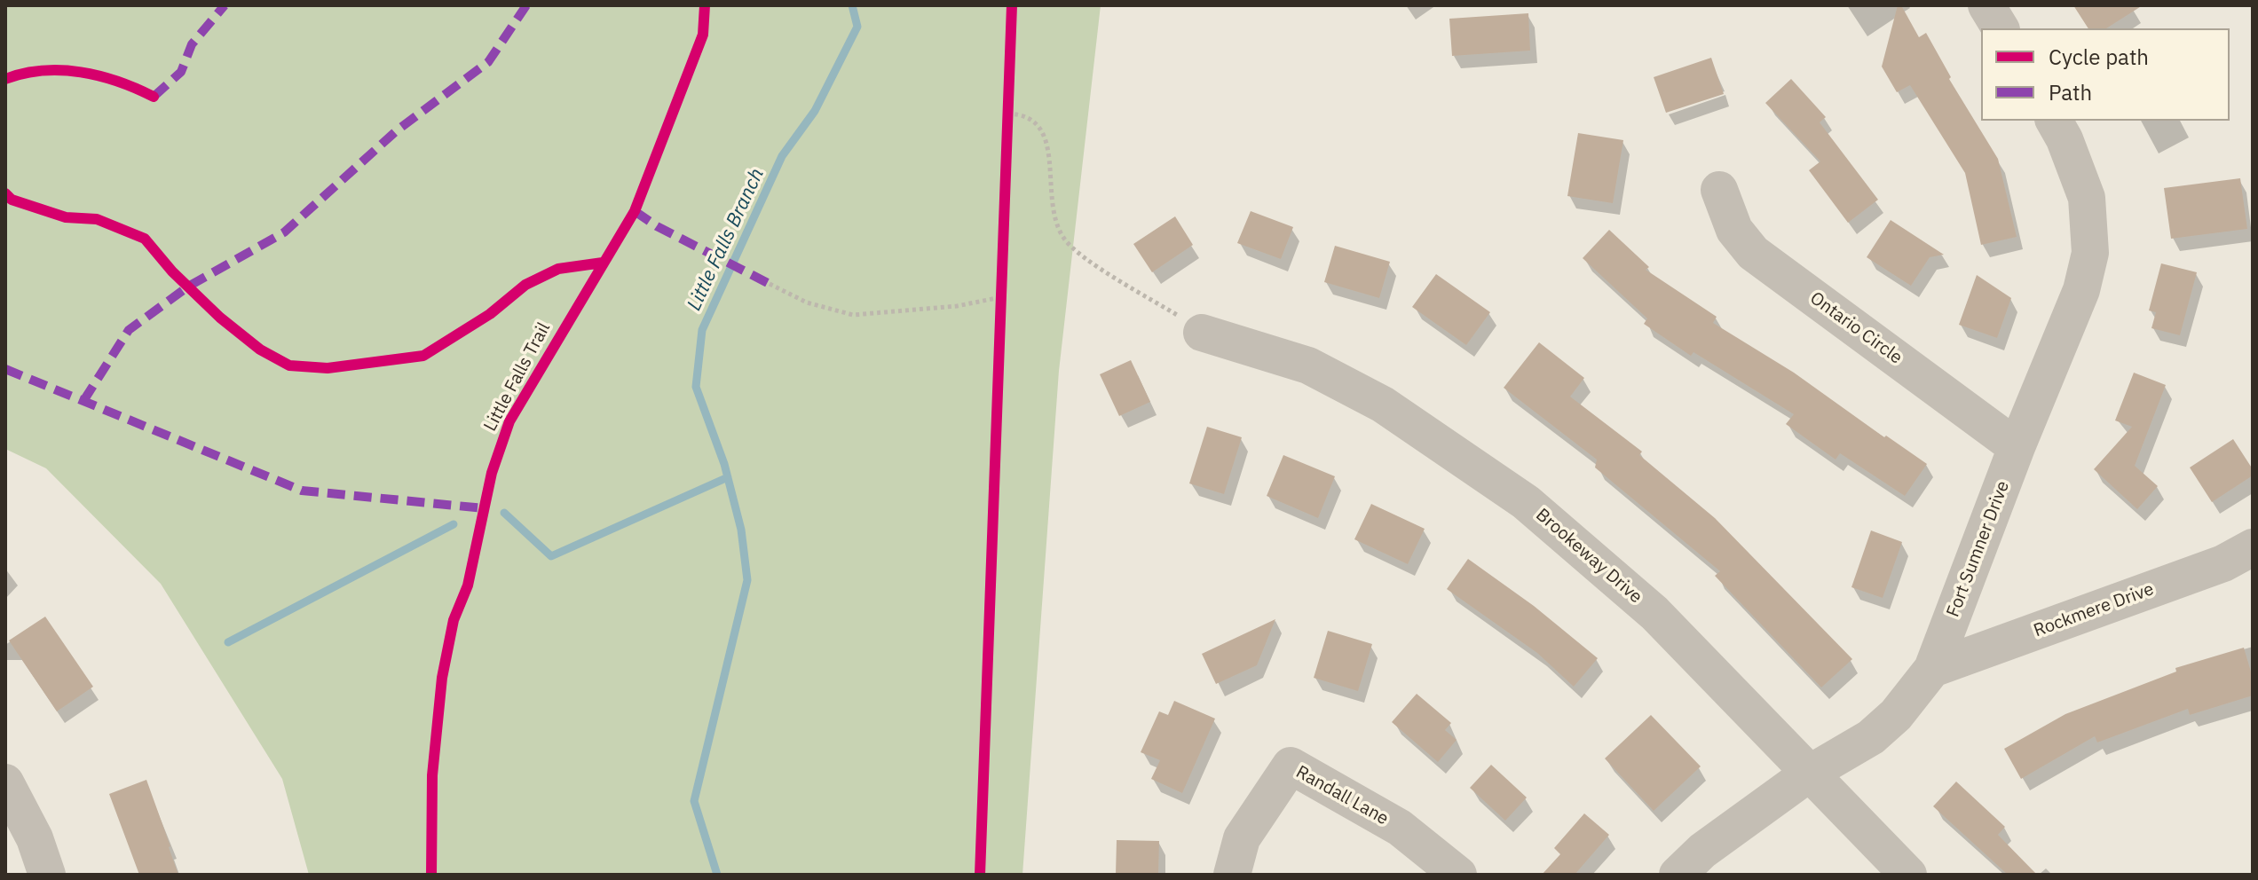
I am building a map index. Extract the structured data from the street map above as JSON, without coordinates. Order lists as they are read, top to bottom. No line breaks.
{"streets":{"street":["Ontario Circle","Fort Sumner Drive","Brookeway Drive","Rockmere Drive","Randall Lane"],"cycle path":["Little Falls Trail"]},"crossings":[["Ontario Circle","Fort Sumner Drive"],["Fort Sumner Drive","Brookeway Drive"],["Fort Sumner Drive","Rockmere Drive"]],"water":["Little Falls Branch"],"legend":["Cycle path","Path"]}
